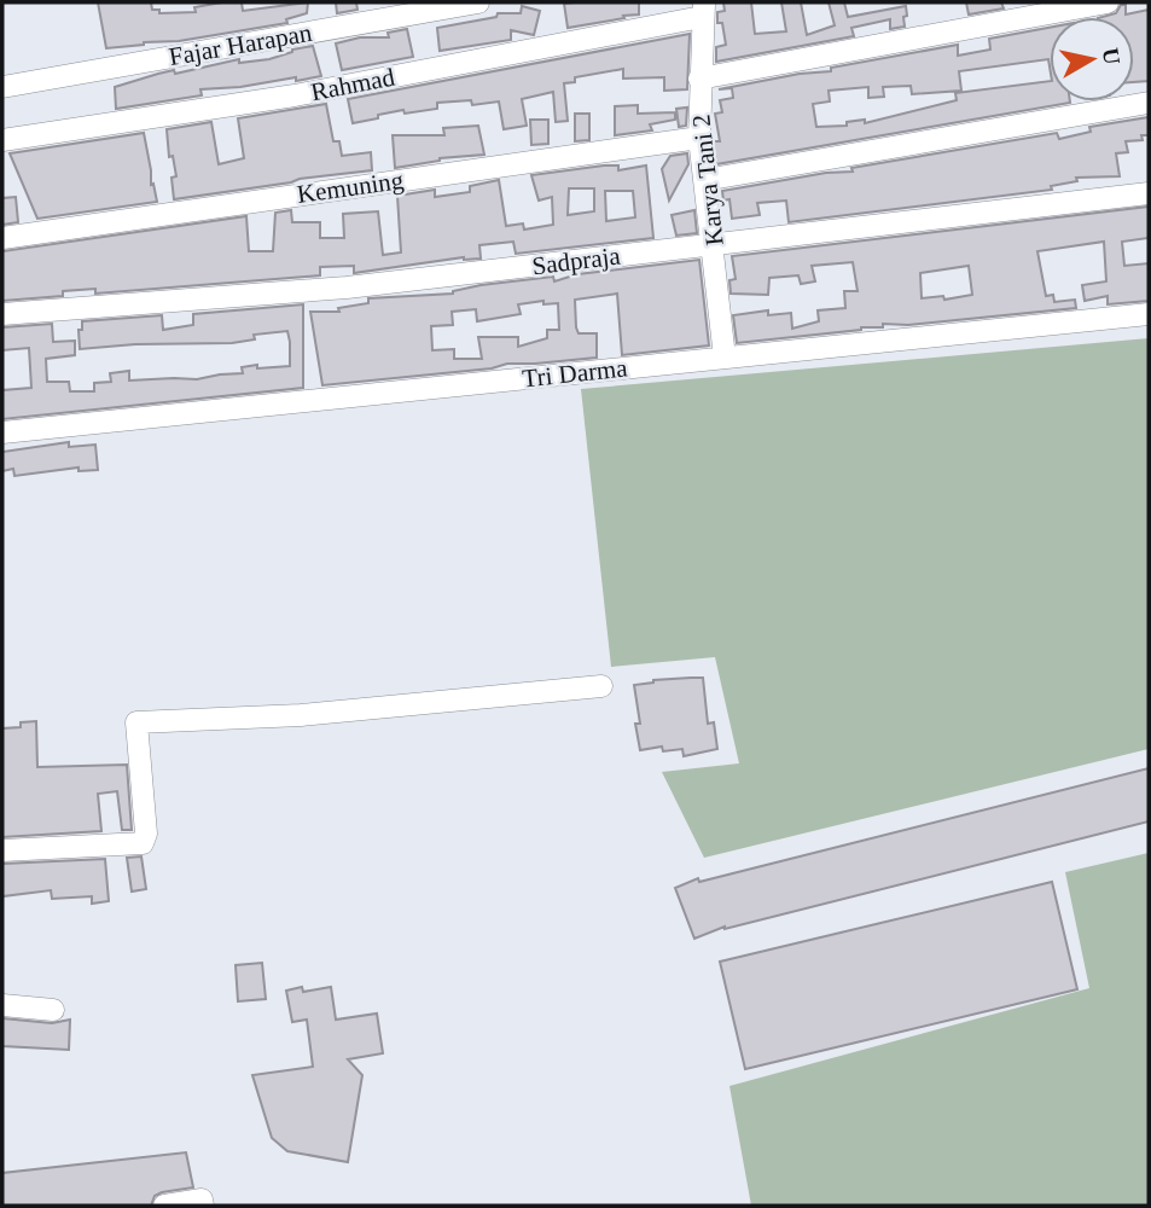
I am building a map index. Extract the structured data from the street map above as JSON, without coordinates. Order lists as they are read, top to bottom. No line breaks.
{"streets":{"street":["Fajar Harapan","Rahmad","Karya Tani 2","Kemuning","Sadpraja","Tri Darma"]},"crossings":[["Rahmad","Karya Tani 2"],["Karya Tani 2","Kemuning"],["Karya Tani 2","Sadpraja"],["Karya Tani 2","Tri Darma"]],"north":"right"}
